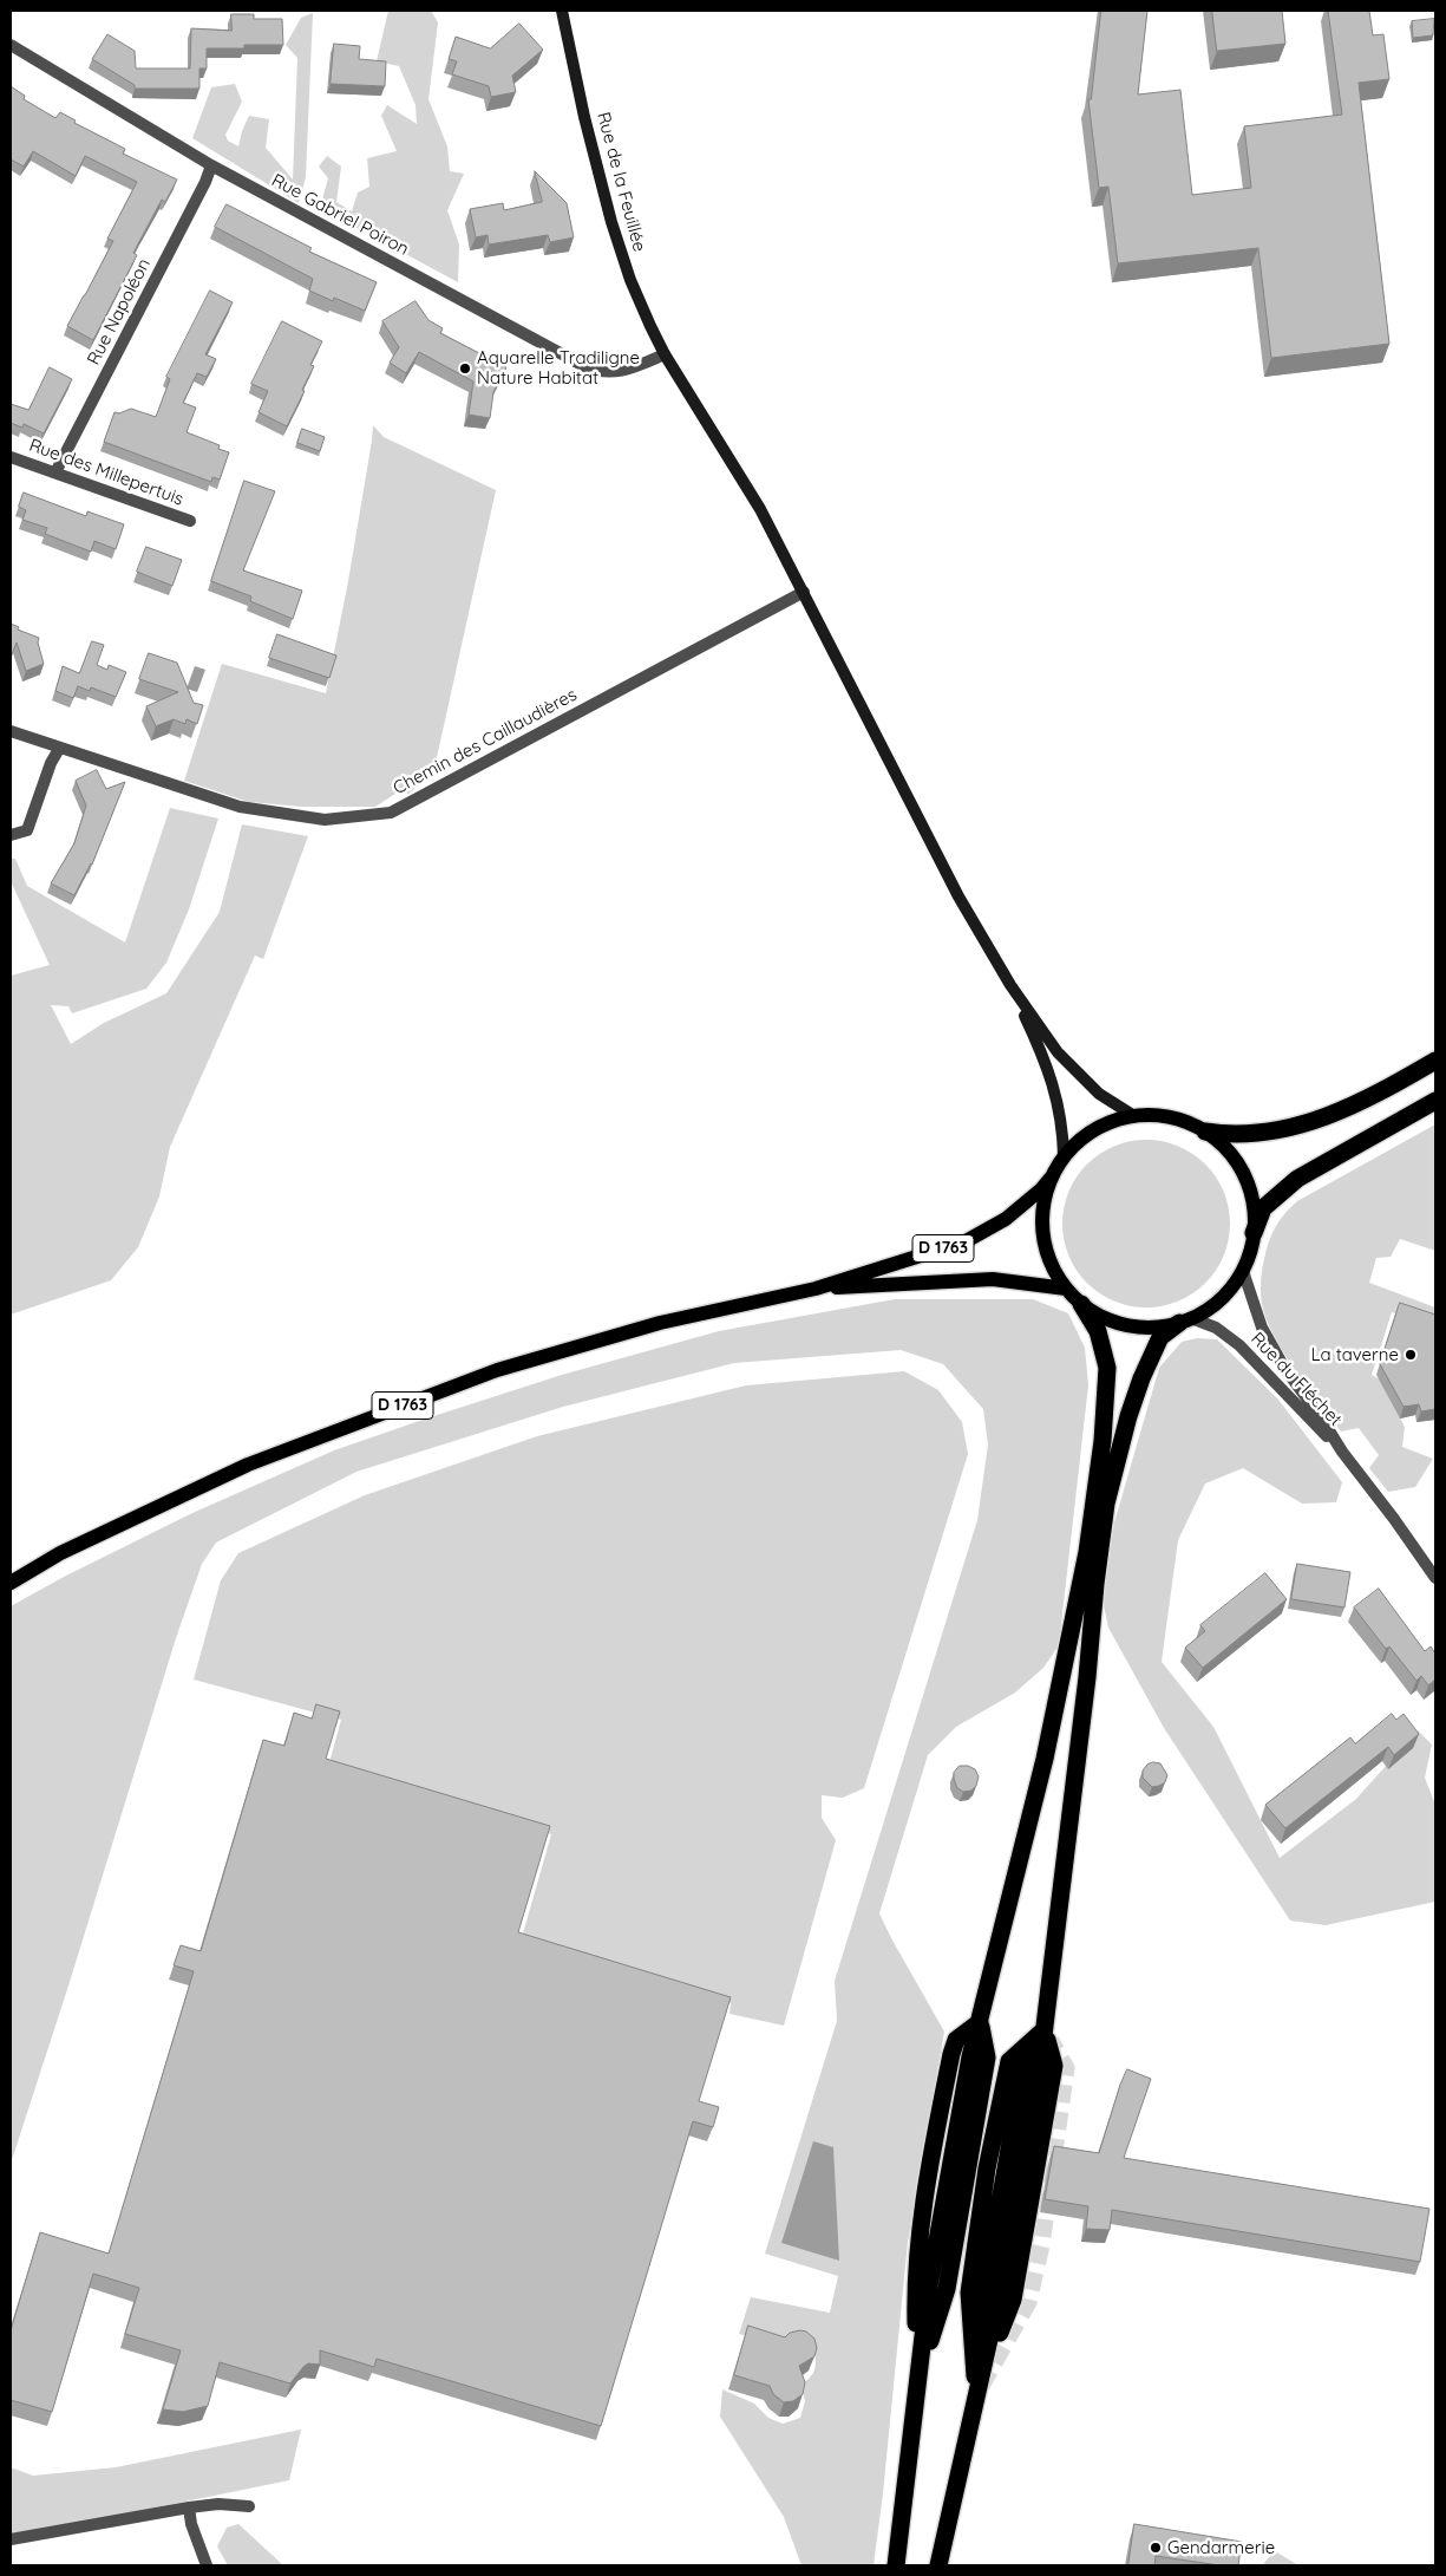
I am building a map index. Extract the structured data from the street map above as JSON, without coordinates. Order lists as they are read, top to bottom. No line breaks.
{"streets":{"main road":["D 1763"],"street":["Rue de la Feuillée","Rue Gabriel Poiron","Rue Napoléon","Rue des Millepertuis","Chemin des Caillaudières","Rue du Fléchet"]},"crossings":[["Rue de la Feuillée","Rue Gabriel Poiron"],["Rue de la Feuillée","Chemin des Caillaudières"],["Rue Gabriel Poiron","Rue Napoléon"],["Rue Napoléon","Rue des Millepertuis"]],"places":["Aquarelle Tradiligne Nature Habitat","La taverne","Gendarmerie"]}
